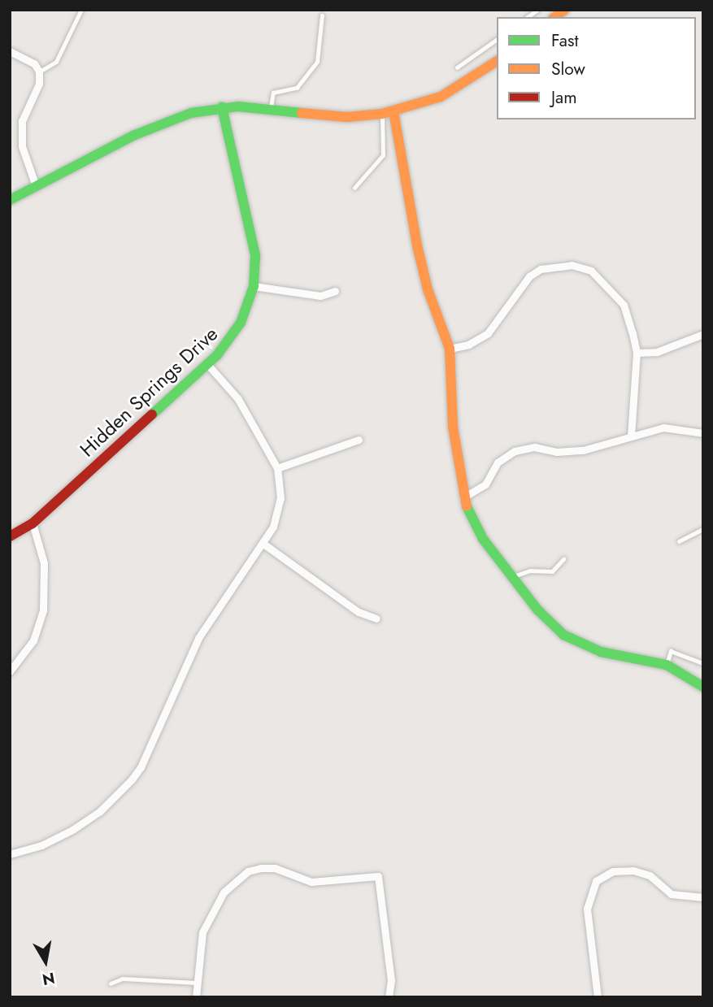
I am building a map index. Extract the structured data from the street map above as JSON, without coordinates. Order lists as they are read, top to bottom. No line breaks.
{"streets":{"street":["Hidden Springs Drive"]},"legend":["Fast","Slow","Jam"],"north":"bottom"}
